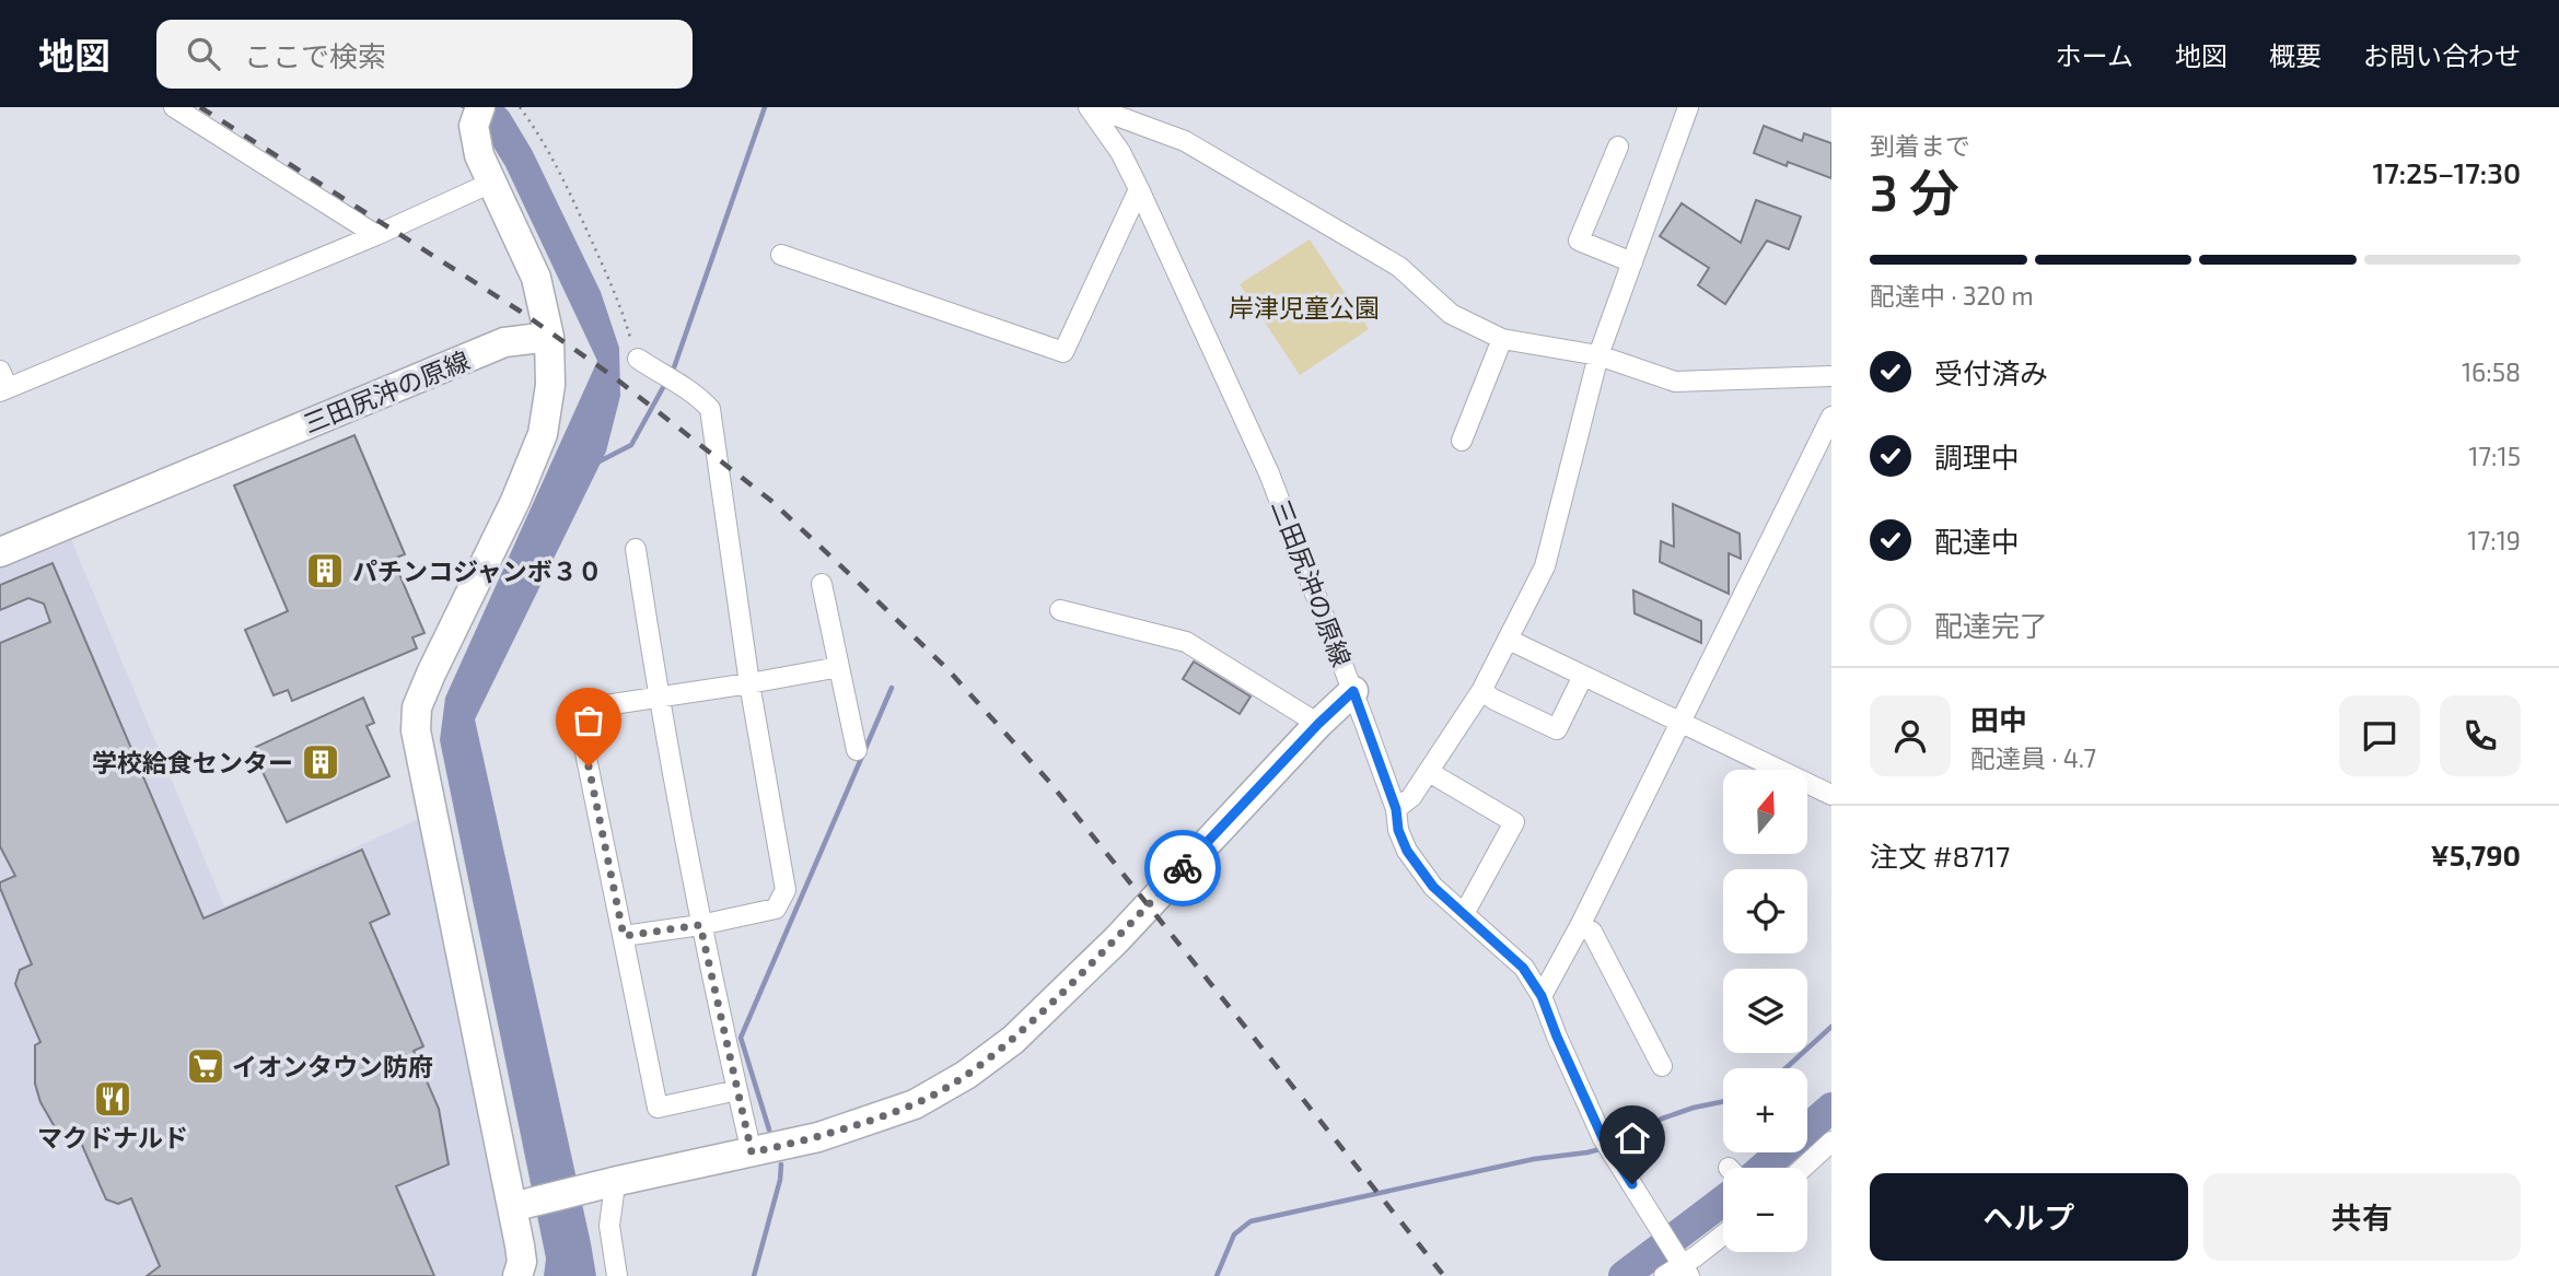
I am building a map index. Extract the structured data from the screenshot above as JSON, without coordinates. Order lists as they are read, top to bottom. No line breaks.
{"streets":{"street":["三田尻沖の原線"]},"parks":["岸津児童公園"],"places":{"building":["パチンコジャンボ３０","学校給食センター"],"supermarket":["イオンタウン防府"],"restaurant":["マクドナルド"]},"north":"top","page":{"header":"地図","search":"ここで検索","nav":["ホーム","地図","概要","お問い合わせ"],"heading":["3 分","到着まで","17:25–17:30"],"panel":["田中","配達員 · 4.7","注文 #8717","¥5,790"],"bar":"配達中 · 320 m","list":[["受付済み","16:58"],["調理中","17:15"],["配達中","17:19"],"配達完了"],"map_buttons":["+","−"],"buttons":["ヘルプ","共有"]}}
